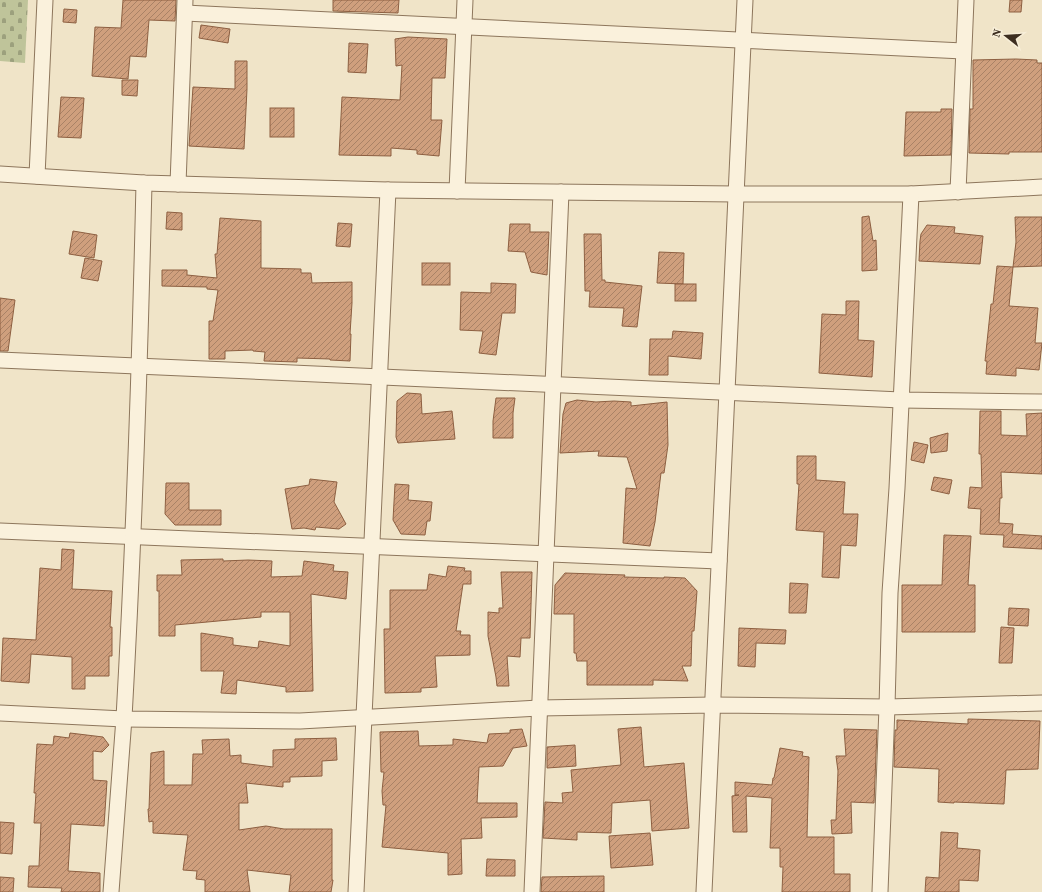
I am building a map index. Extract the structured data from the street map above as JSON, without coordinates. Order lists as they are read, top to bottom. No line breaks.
{"north":"left"}
